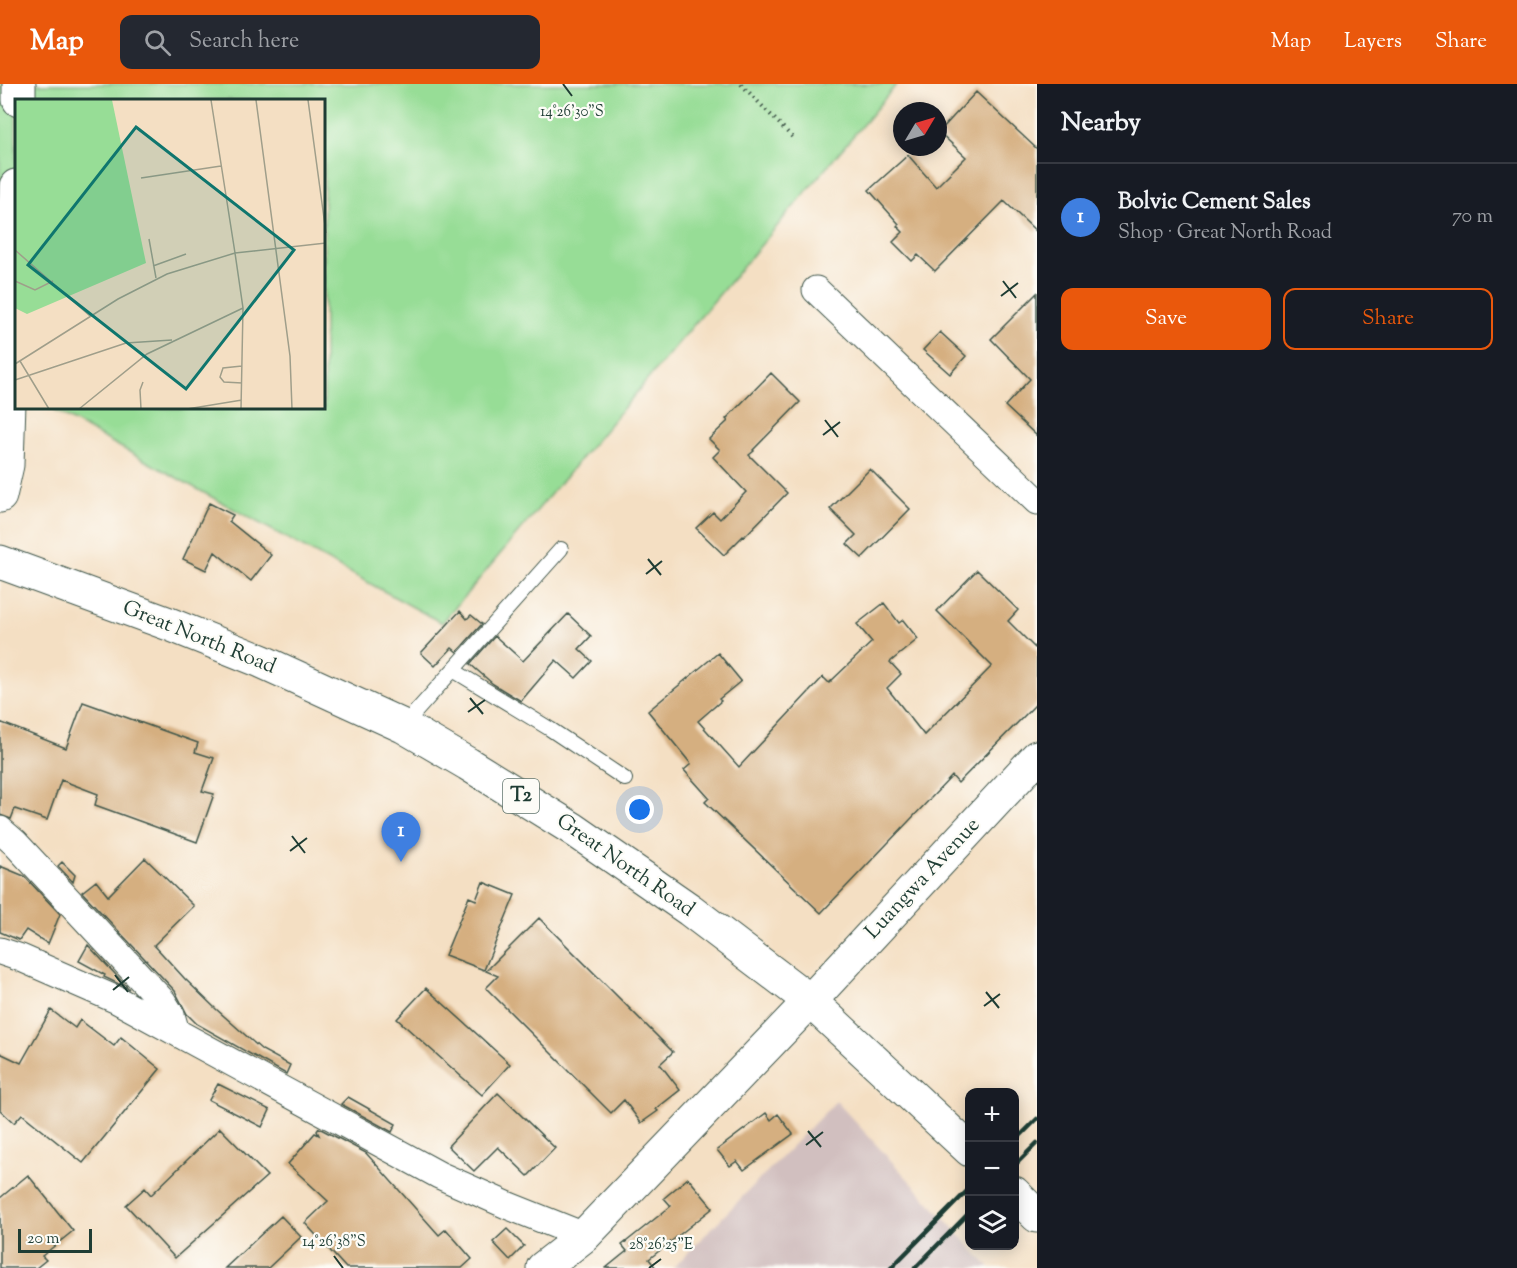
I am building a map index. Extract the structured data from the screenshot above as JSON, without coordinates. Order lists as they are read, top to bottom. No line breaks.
{"streets":{"main road":["Great North Road","T2","Luangwa Avenue"]},"crossings":[["Great North Road","Luangwa Avenue"]],"scale_bar":"20 m","north":"top right","page":{"header":"Map","search":"Search here","nav":["Map","Layers","Share"],"heading":"Nearby","list":[{"mark":"1","name":"Bolvic Cement Sales","note":"Shop · Great North Road","value":"70 m"}],"buttons":["Save","Share"],"pins":"1","map_buttons":["+","−"],"scale":"20 m"},"coordinates":["14°26'30\"S","14°26'38\"S","28°26'25\"E"]}
